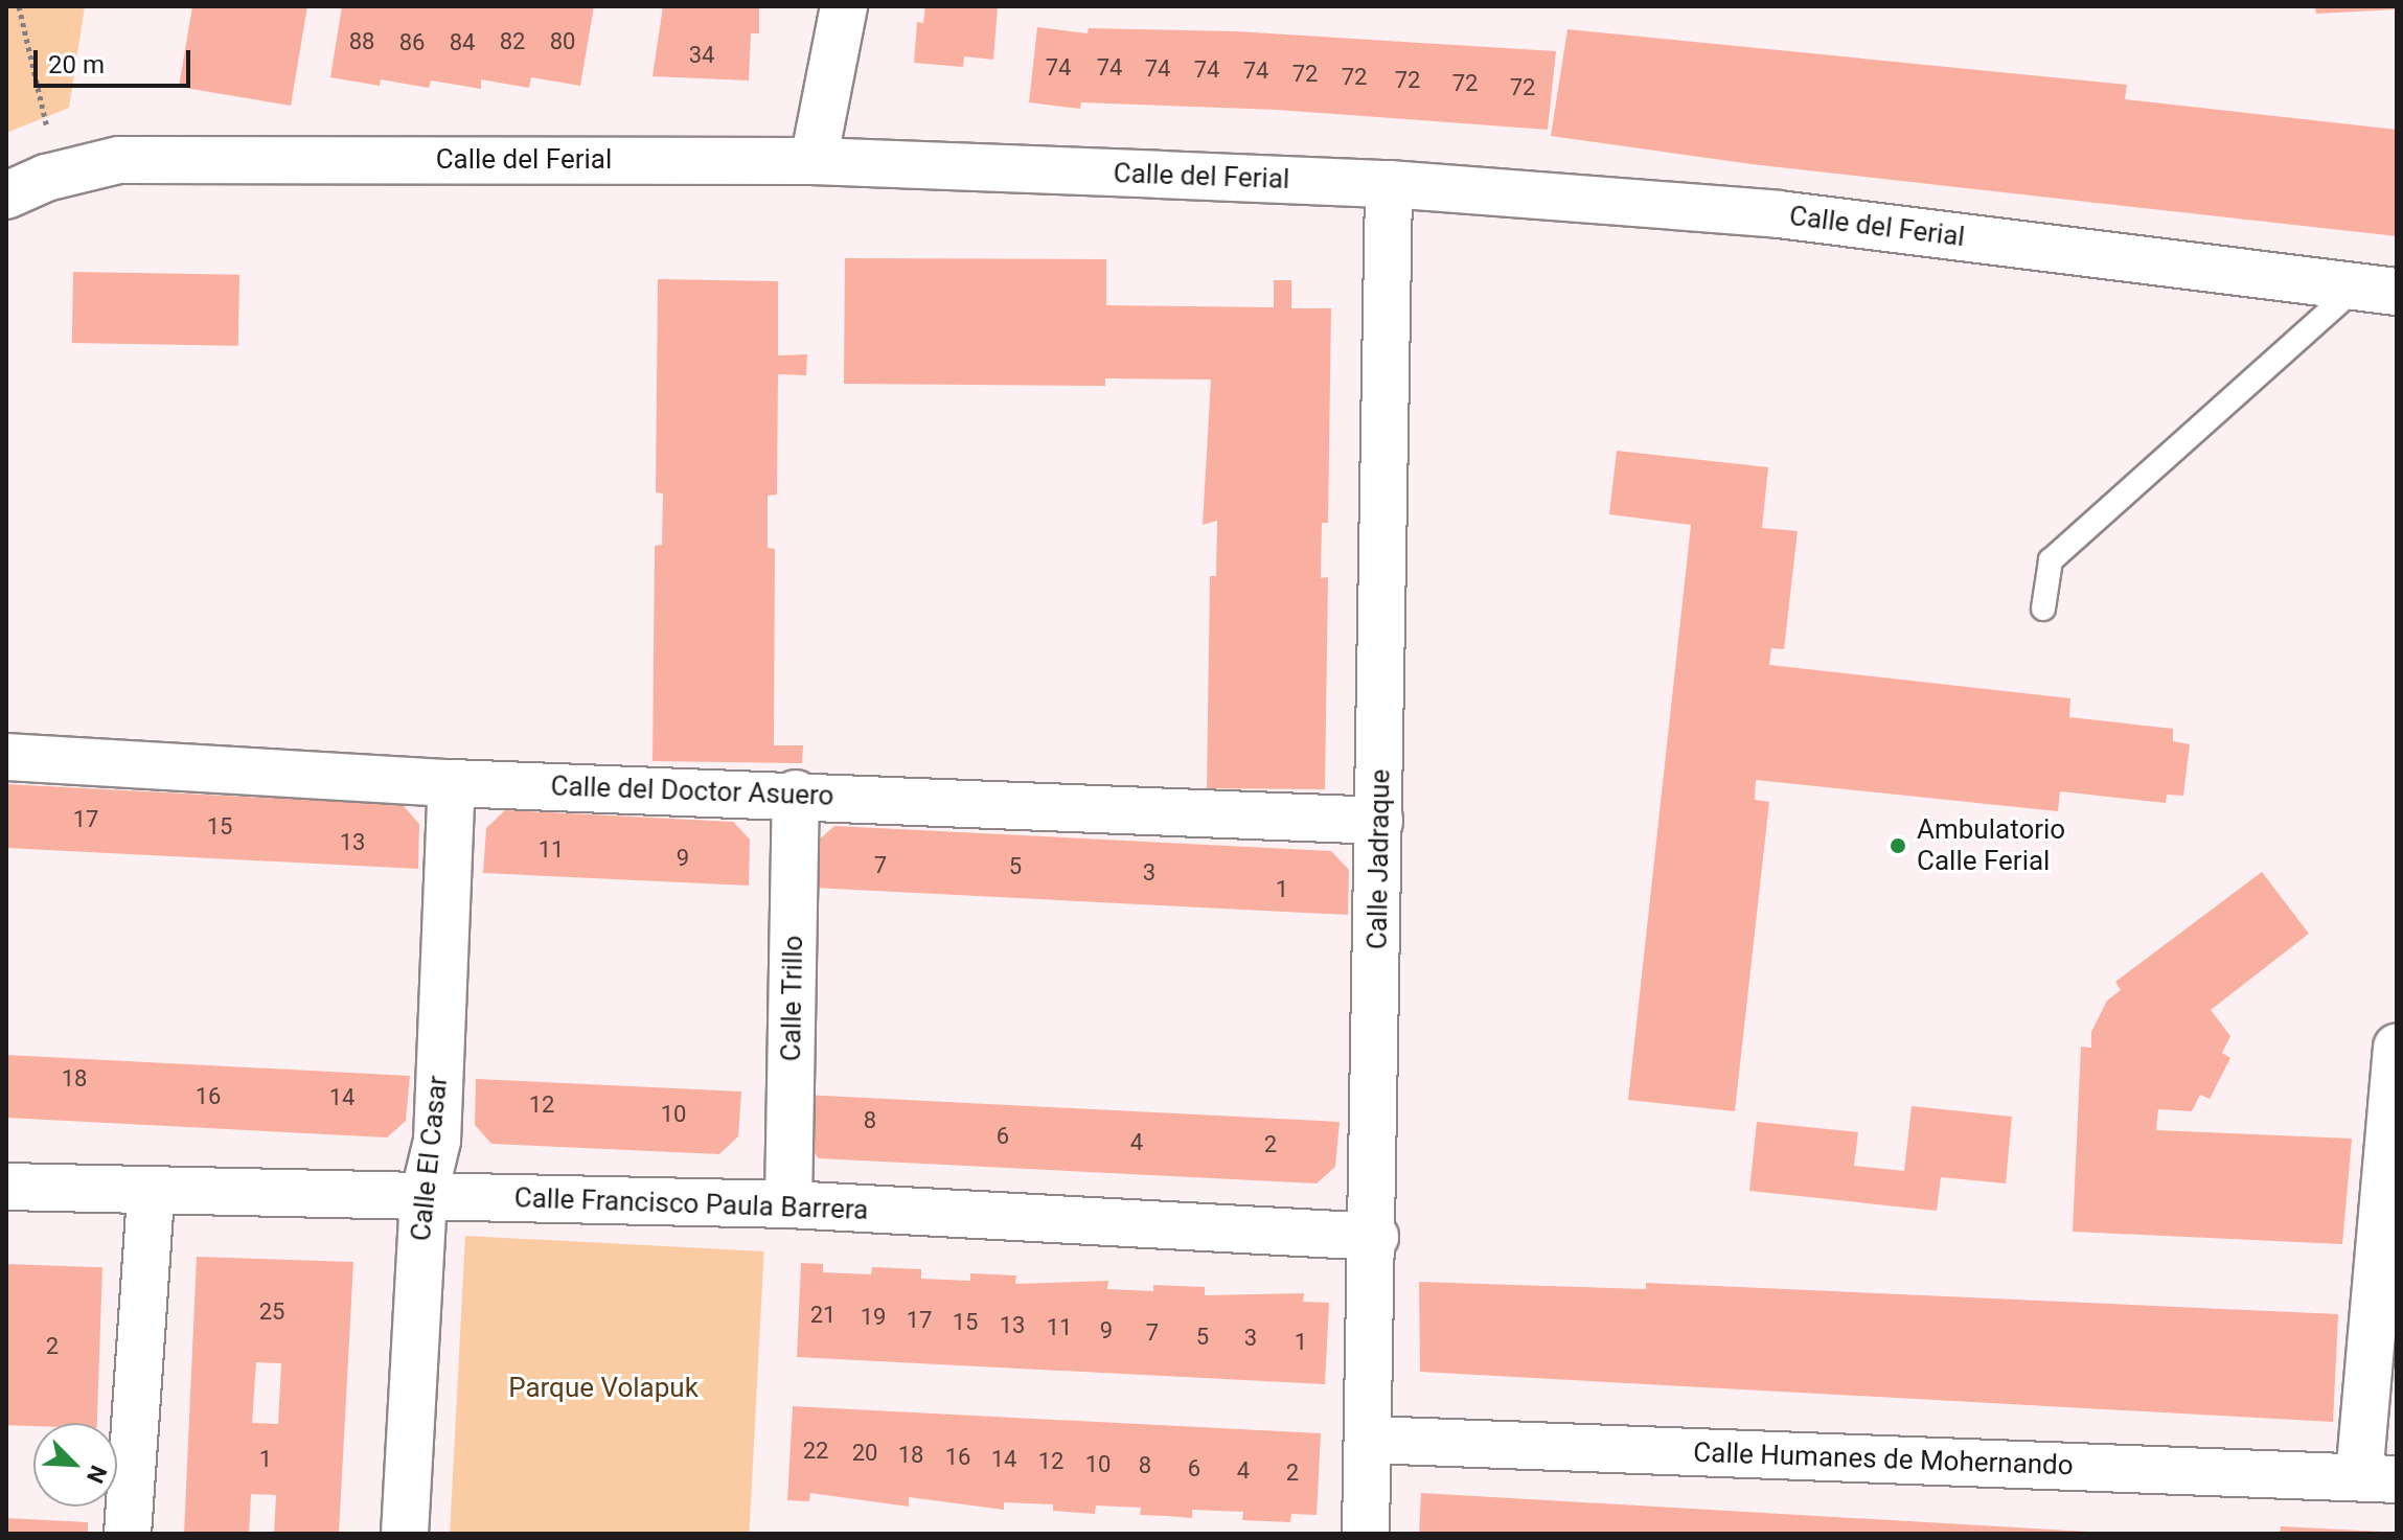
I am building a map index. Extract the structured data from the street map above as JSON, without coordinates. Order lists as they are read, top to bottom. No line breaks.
{"streets":{"street":["Calle del Ferial","Calle del Doctor Asuero","Calle Jadraque","Calle Trillo","Calle El Casar","Calle Francisco Paula Barrera","Calle Humanes de Mohernando"]},"crossings":[["Calle del Ferial","Calle Jadraque"],["Calle del Doctor Asuero","Calle Jadraque"],["Calle del Doctor Asuero","Calle Trillo"],["Calle del Doctor Asuero","Calle El Casar"],["Calle Jadraque","Calle Francisco Paula Barrera"],["Calle Jadraque","Calle Humanes de Mohernando"],["Calle Trillo","Calle Francisco Paula Barrera"],["Calle El Casar","Calle Francisco Paula Barrera"]],"parks":["Parque Volapuk"],"places":["Ambulatorio Calle Ferial"],"house_numbers":["88","82","80","86","84","34","74","74","74","74","74","72","72","72","72","72","17","15","13","11","9","7","5","3","1","18","16","14","12","10","8","6","4","2","25","21","19","17","15","13","11","9","7","5","3","1","2","22","20","18","16","1","14","12","10","8","6","4","2"],"scale_bar":"20 m","north":"bottom right"}
